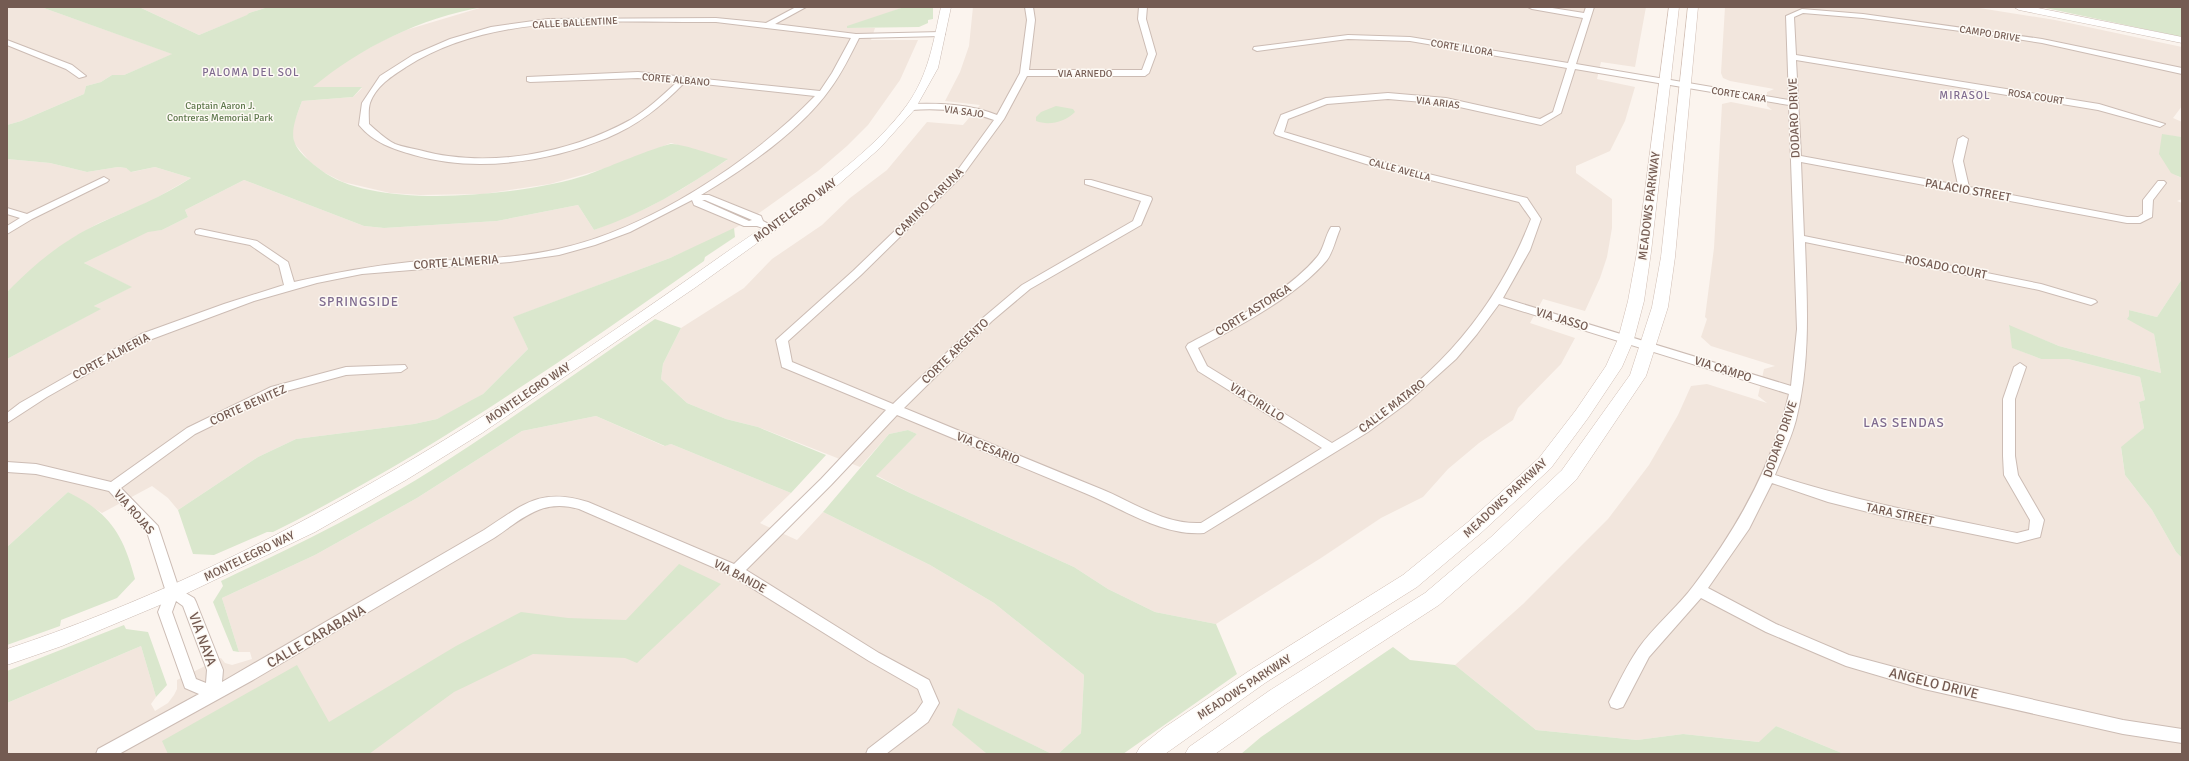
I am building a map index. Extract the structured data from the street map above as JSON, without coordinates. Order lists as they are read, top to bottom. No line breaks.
{"streets":{"main road":["MEADOWS PARKWAY"],"street":["CALLE BALLENTINE","CAMPO DRIVE","CORTE ILLORA","VIA ARNEDO","CORTE ALBANO","CORTE CARA","ROSA COURT","VIA ARIAS","VIA SAJO","DODARO DRIVE","CALLE AVELLA","PALACIO STREET","CAMINO CARUNA","MONTELEGRO WAY","CORTE ALMERIA","ROSADO COURT","CORTE ASTORGA","VIA JASSO","CORTE ARGENTO","VIA CAMPO","VIA CIRILLO","CORTE BENITEZ","CALLE MATARO","VIA CESARIO","VIA ROJAS","TARA STREET","VIA BANDE","CALLE CARABANA","VIA NAYA","ANGELO DRIVE"]},"crossings":[["CALLE BALLENTINE","CORTE ALBANO"],["CALLE BALLENTINE","MONTELEGRO WAY"],["CALLE BALLENTINE","CORTE ALMERIA"],["CAMPO DRIVE","DODARO DRIVE"],["CORTE ILLORA","CORTE CARA"],["CORTE ILLORA","VIA ARIAS"],["CORTE ILLORA","MEADOWS PARKWAY"],["VIA ARNEDO","CAMINO CARUNA"],["CORTE ALBANO","CORTE ALMERIA"],["CORTE CARA","DODARO DRIVE"],["CORTE CARA","MEADOWS PARKWAY"],["ROSA COURT","DODARO DRIVE"],["VIA ARIAS","CALLE AVELLA"],["VIA SAJO","CAMINO CARUNA"],["VIA SAJO","MONTELEGRO WAY"],["DODARO DRIVE","PALACIO STREET"],["DODARO DRIVE","ROSADO COURT"],["DODARO DRIVE","VIA CAMPO"],["DODARO DRIVE","TARA STREET"],["DODARO DRIVE","ANGELO DRIVE"],["CALLE AVELLA","CALLE MATARO"],["CAMINO CARUNA","VIA CESARIO"],["MEADOWS PARKWAY","VIA JASSO"],["MEADOWS PARKWAY","VIA CAMPO"],["MONTELEGRO WAY","VIA ROJAS"],["MONTELEGRO WAY","VIA NAYA"],["CORTE ASTORGA","VIA CIRILLO"],["VIA JASSO","VIA CAMPO"],["VIA JASSO","CALLE MATARO"],["CORTE ARGENTO","VIA CESARIO"],["CORTE ARGENTO","VIA BANDE"],["VIA CIRILLO","CALLE MATARO"],["CORTE BENITEZ","VIA ROJAS"],["CALLE MATARO","VIA CESARIO"],["VIA ROJAS","VIA NAYA"],["VIA BANDE","CALLE CARABANA"],["CALLE CARABANA","VIA NAYA"]],"districts":["PALOMA DEL SOL","MIRASOL","SPRINGSIDE","LAS SENDAS"],"parks":["Captain Aaron J. Contreras Memorial Park"]}
